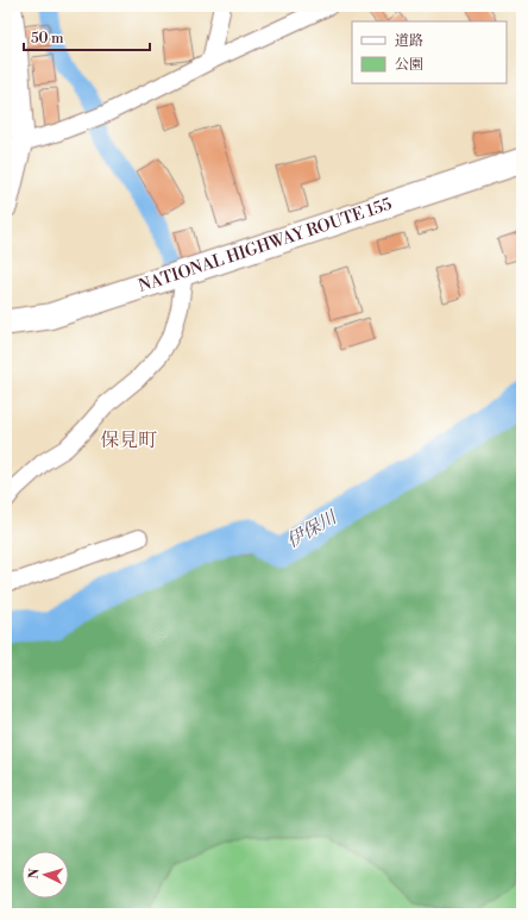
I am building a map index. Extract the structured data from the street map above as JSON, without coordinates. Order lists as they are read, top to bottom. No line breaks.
{"streets":{"highway":["NATIONAL HIGHWAY ROUTE 155"]},"districts":["保見町"],"water":["伊保川"],"legend":["道路","公園"],"scale_bar":"50 m","north":"left"}
